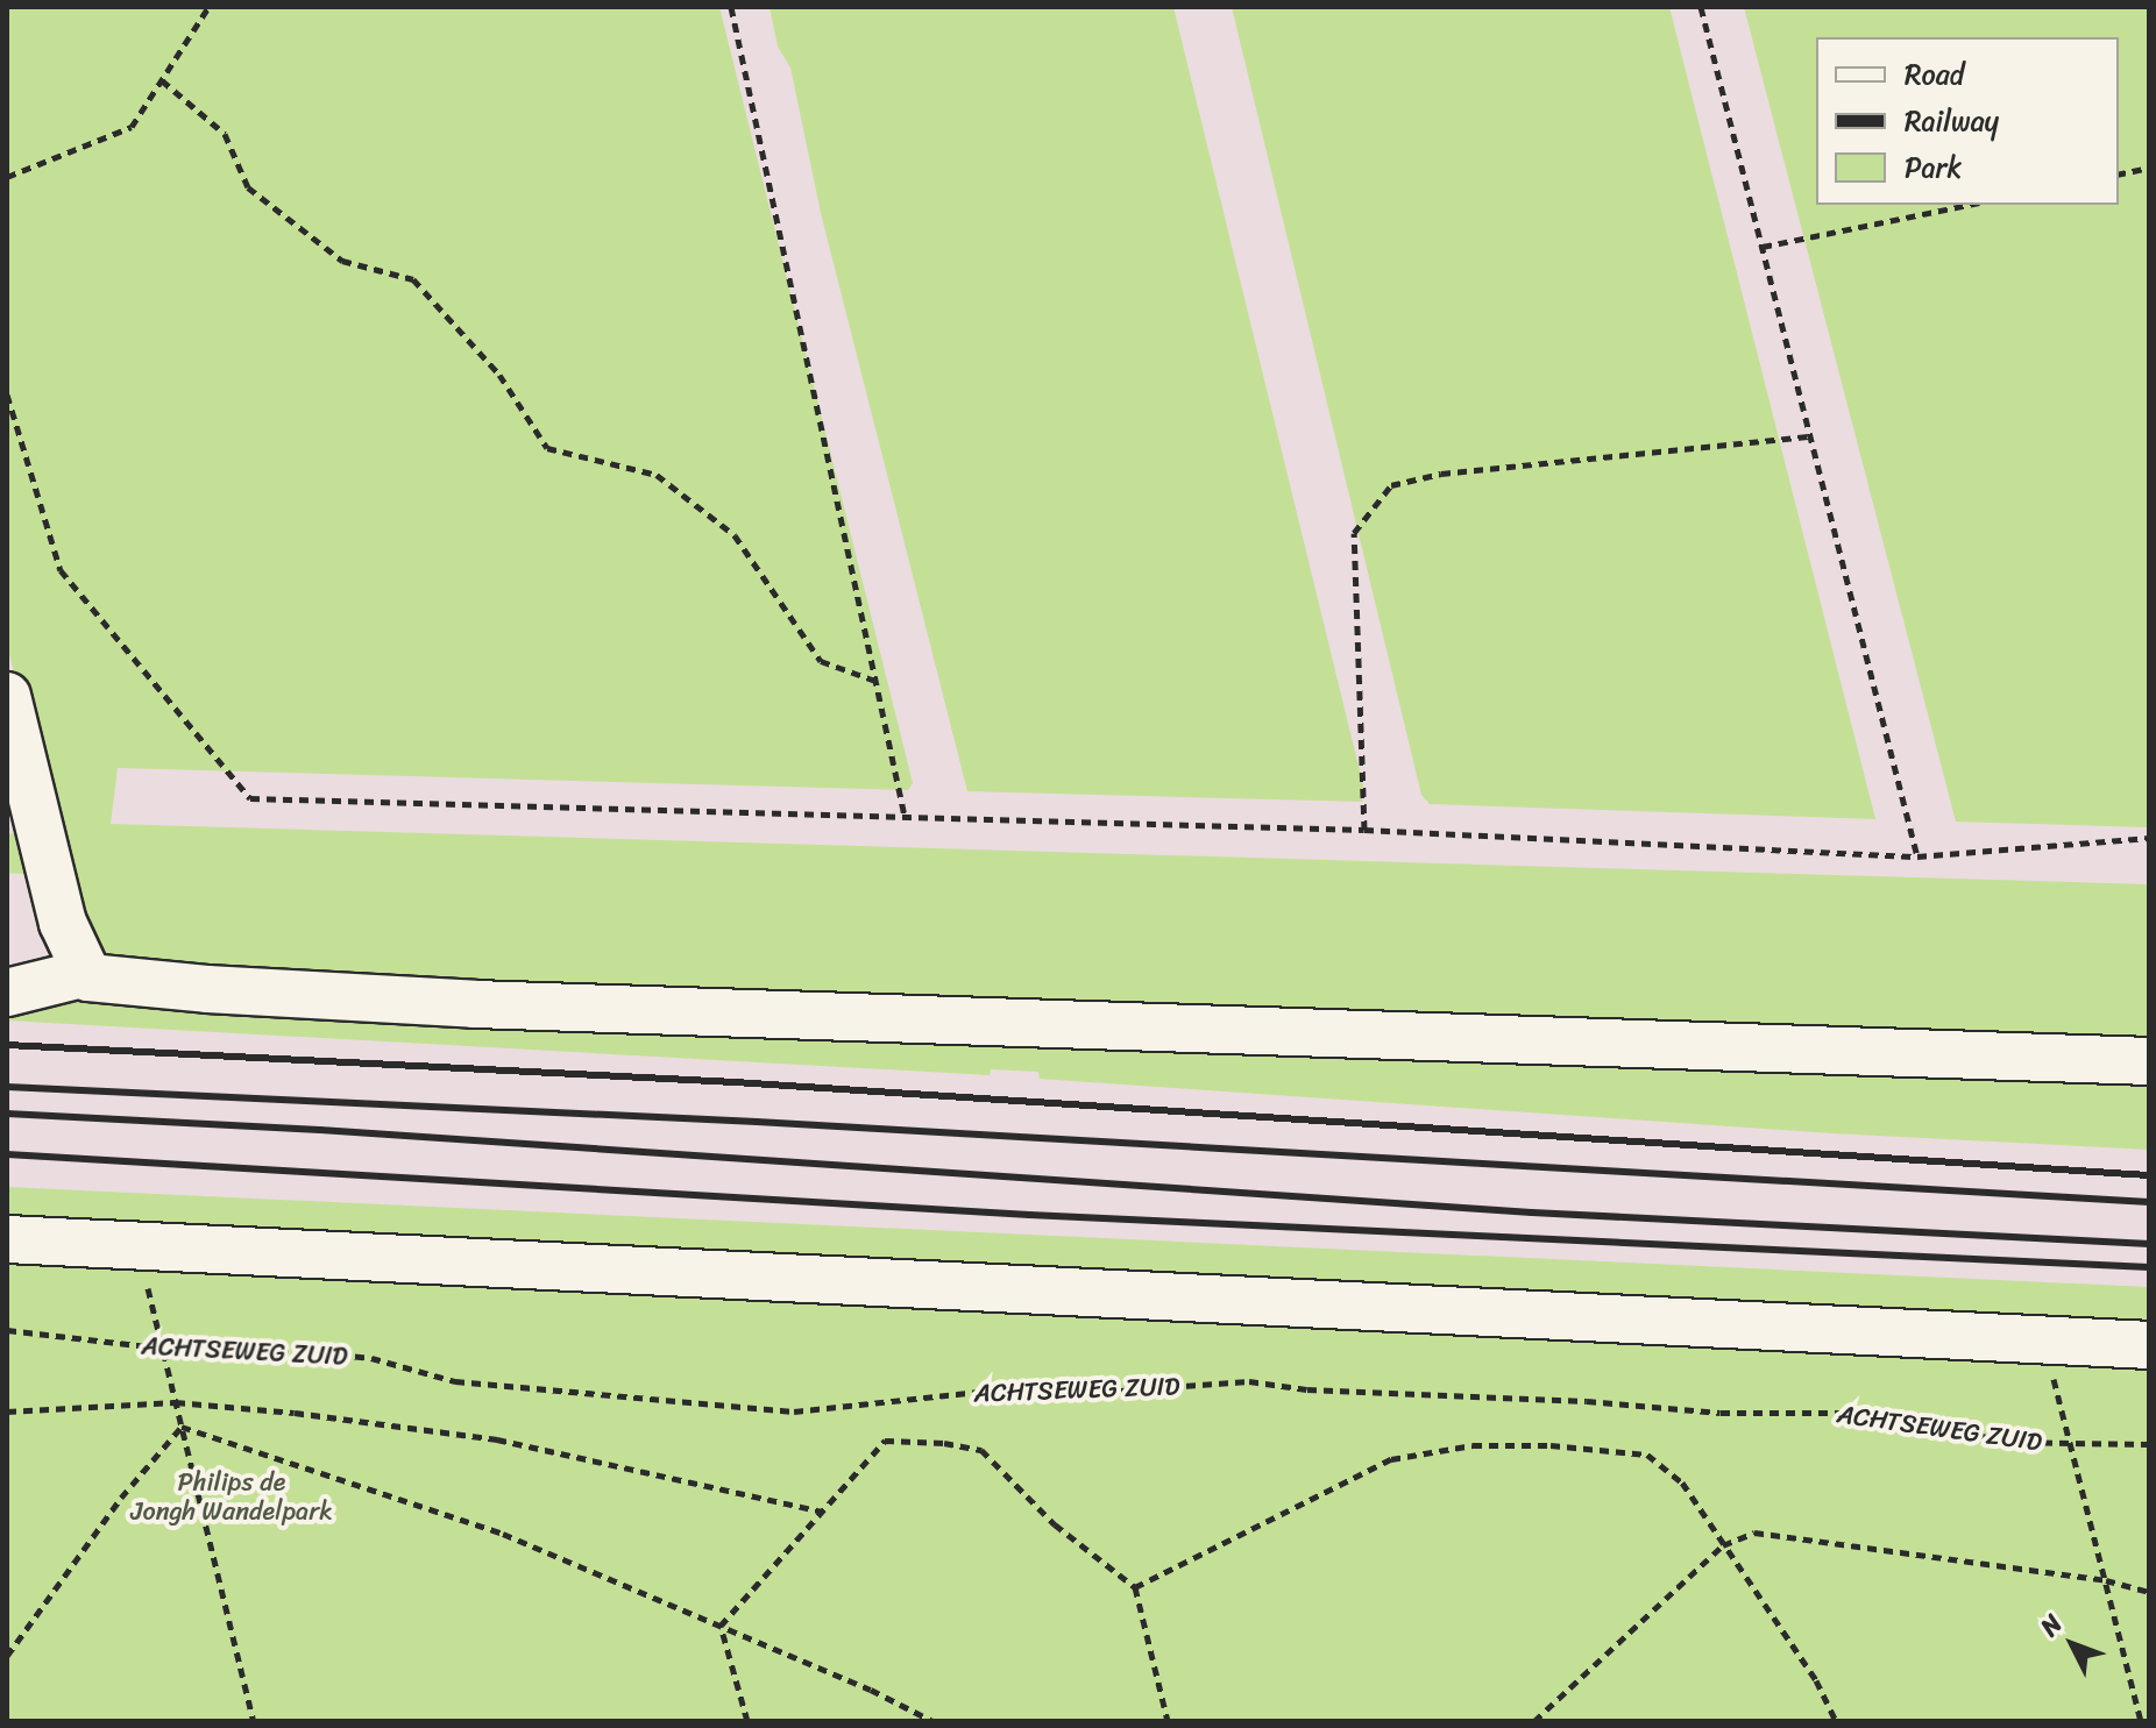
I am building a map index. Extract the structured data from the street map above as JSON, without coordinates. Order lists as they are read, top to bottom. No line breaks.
{"streets":{"path":["ACHTSEWEG ZUID"]},"parks":["Philips de Jongh Wandelpark"],"legend":["Road","Railway","Park"],"north":"top left"}
